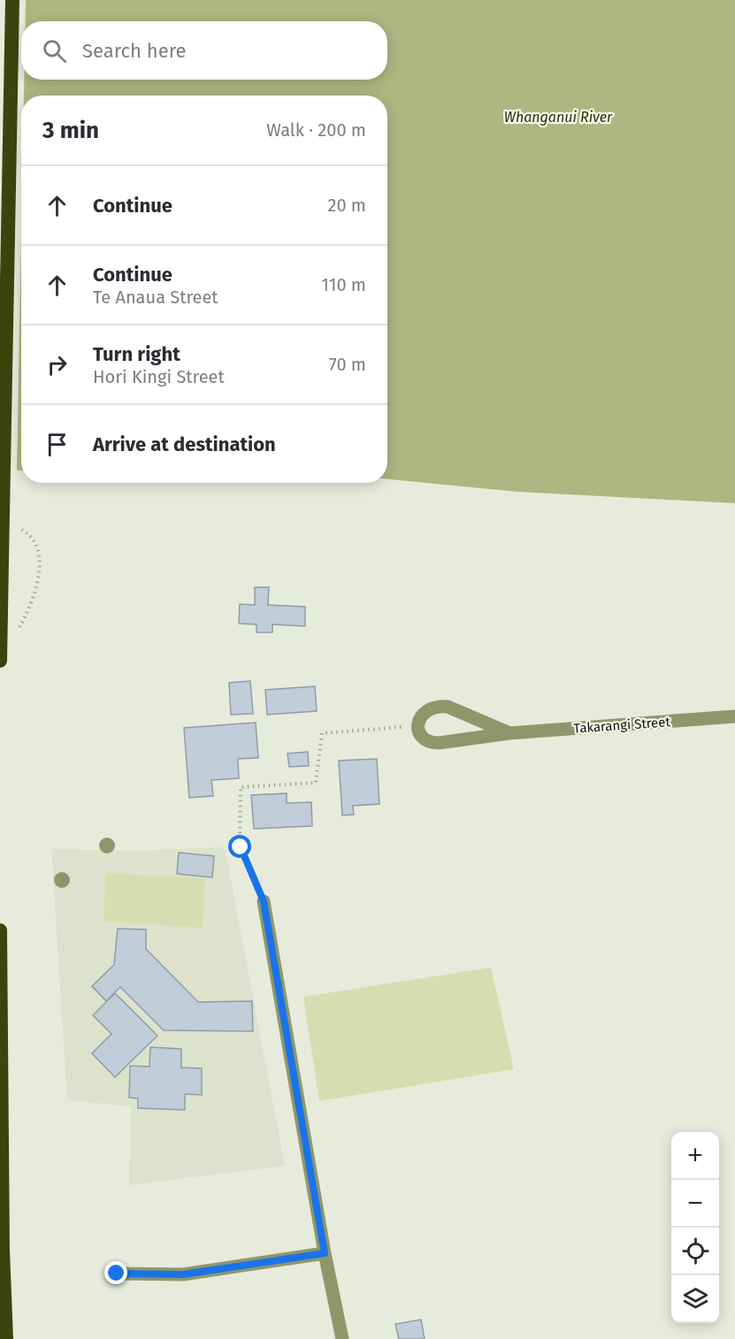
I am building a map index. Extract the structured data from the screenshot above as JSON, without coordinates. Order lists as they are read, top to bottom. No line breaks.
{"streets":{"street":["Takarangi Street"]},"water":["Whanganui River"],"page":{"search":"Search here","heading":["3 min","Walk · 200 m"],"list":[["Continue","20 m"],["Continue","Te Anaua Street","110 m"],["Turn right","Hori Kingi Street","70 m"],"Arrive at destination"],"map_buttons":["+","−"]}}
